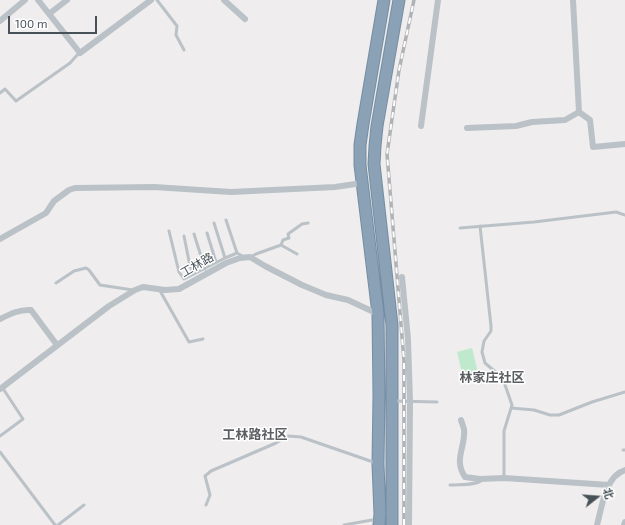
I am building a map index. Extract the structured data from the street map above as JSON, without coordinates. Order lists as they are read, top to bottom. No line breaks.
{"streets":{"street":["工林路"]},"districts":["林家庄社区","工林路社区"],"scale_bar":"100 m","north":"right"}
